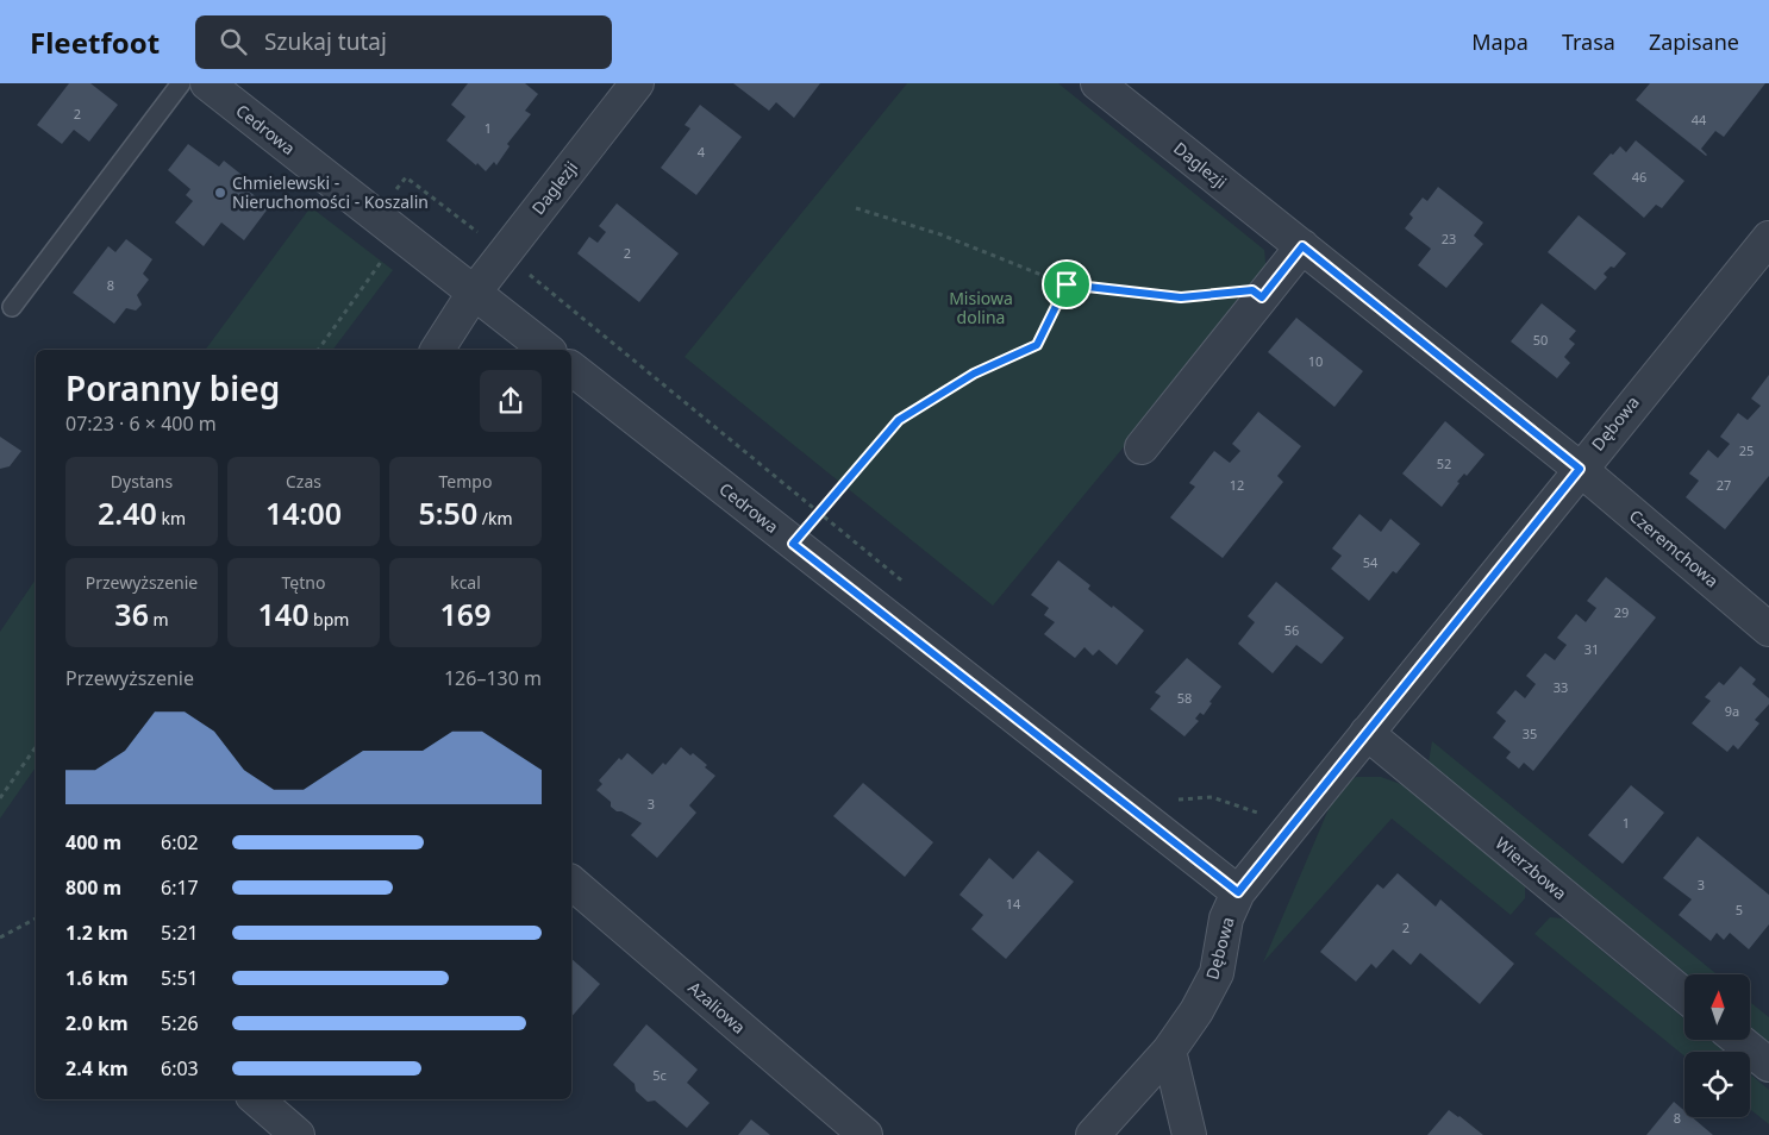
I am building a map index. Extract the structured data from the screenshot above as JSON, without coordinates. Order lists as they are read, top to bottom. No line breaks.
{"streets":{"street":["Cedrowa","Daglezji","Dębowa","Czeremchowa","Wierzbowa","Azaliowa"]},"crossings":[["Cedrowa","Daglezji"],["Cedrowa","Dębowa"],["Daglezji","Dębowa"],["Daglezji","Czeremchowa"],["Dębowa","Czeremchowa"],["Dębowa","Wierzbowa"]],"parks":["Misiowa dolina"],"places":["Chmielewski - Nieruchomości - Koszalin"],"house_numbers":["2","44","1","4","46","23","2","8","50","10","25","52","12","27","54","29","56","31","33","58","9a","35","3","1","3","14","5","2","5c","8"],"north":"top","page":{"header":"Fleetfoot","search":"Szukaj tutaj","nav":["Mapa","Trasa","Zapisane"],"heading":["Poranny bieg","07:23 · 6 × 400 m"],"stats":[["Dystans","2.40 km"],["Czas","14:00"],["Tempo","5:50 /km"],["Przewyższenie","36 m"],["Tętno","140 bpm"],["kcal","169"]],"chart":["Przewyższenie","126–130 m"],"list":[{"name":"400 m","note":"6:02"},{"name":"800 m","note":"6:17"},{"name":"1.2 km","note":"5:21"},{"name":"1.6 km","note":"5:51"},{"name":"2.0 km","note":"5:26"},{"name":"2.4 km","note":"6:03"}]}}
